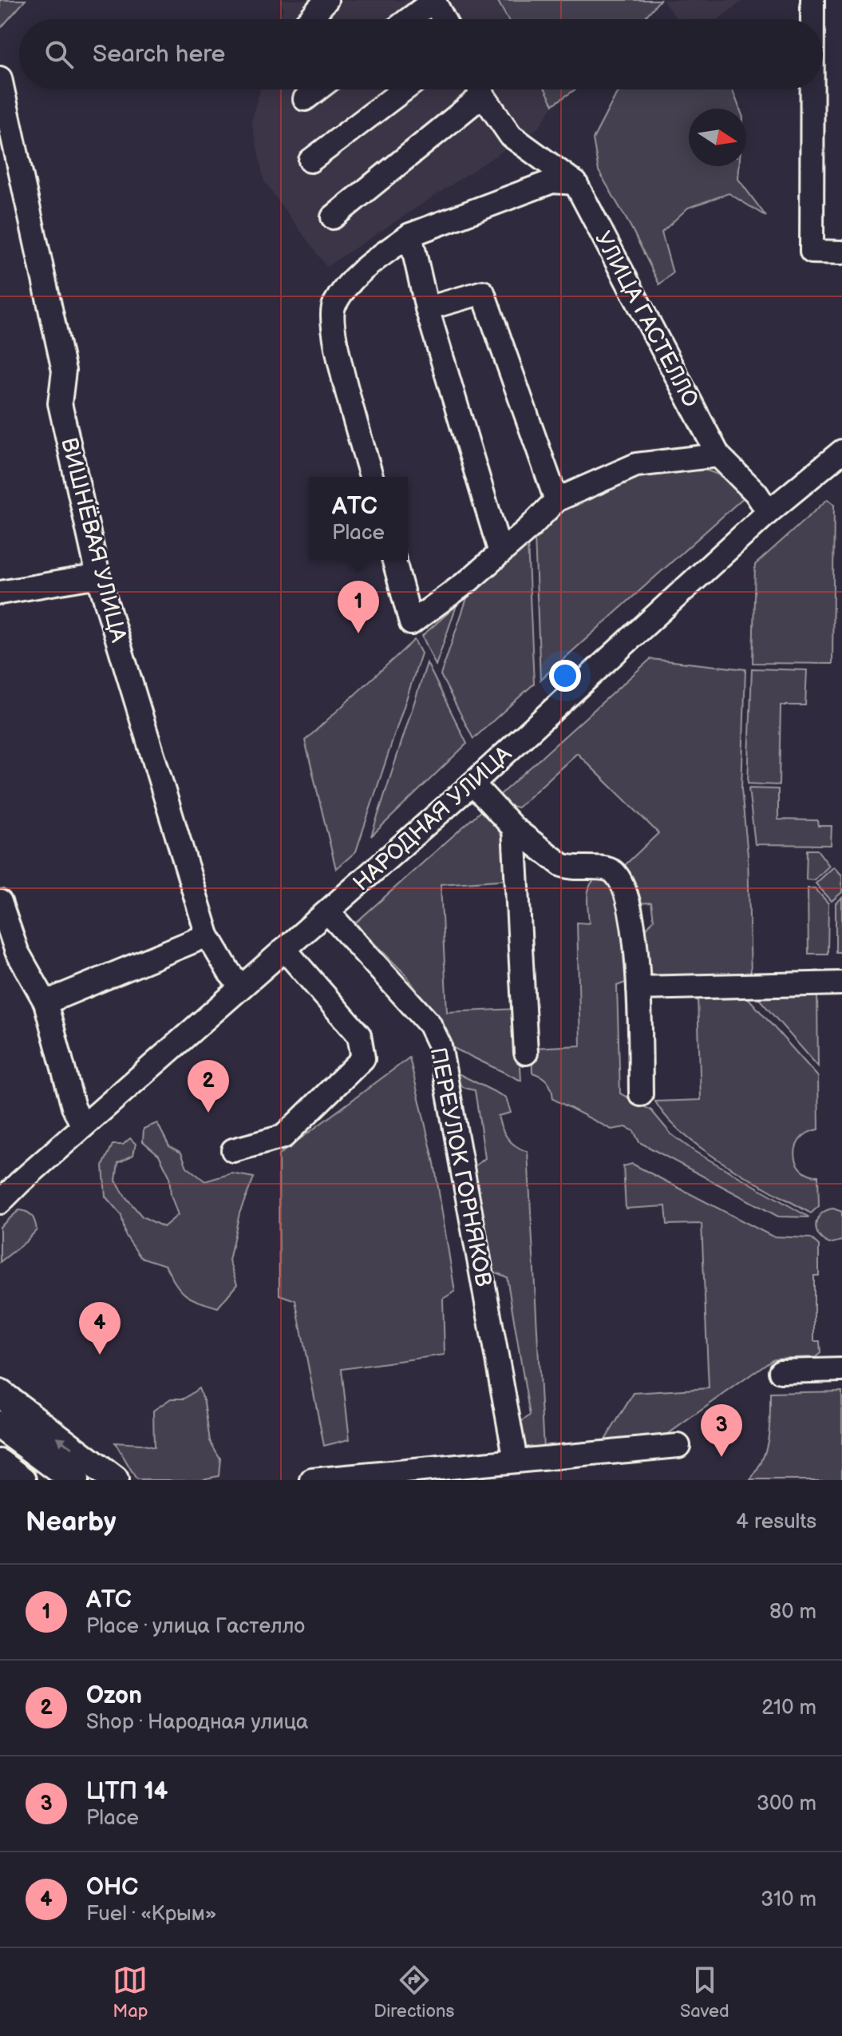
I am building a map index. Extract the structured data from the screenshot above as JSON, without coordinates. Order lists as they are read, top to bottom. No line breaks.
{"streets":{"street":["УЛИЦА ГАСТЕЛЛО","ВИШНЁВАЯ УЛИЦА","НАРОДНАЯ УЛИЦА","ПЕРЕУЛОК ГОРНЯКОВ"]},"crossings":[["УЛИЦА ГАСТЕЛЛО","НАРОДНАЯ УЛИЦА"],["ВИШНЁВАЯ УЛИЦА","НАРОДНАЯ УЛИЦА"],["НАРОДНАЯ УЛИЦА","ПЕРЕУЛОК ГОРНЯКОВ"]],"north":"right","page":{"search":"Search here","popup":["АТС","Place"],"pins":["1","2","4","3"],"heading":["Nearby","4 results"],"list":[{"mark":"1","name":"АТС","note":"Place · улица Гастелло","value":"80 m"},{"mark":"2","name":"Ozon","note":"Shop · Народная улица","value":"210 m"},{"mark":"3","name":"ЦТП 14","note":"Place","value":"300 m"},{"mark":"4","name":"ОНС","note":"Fuel · «Крым»","value":"310 m"}],"nav":["Map","Directions","Saved"]}}
